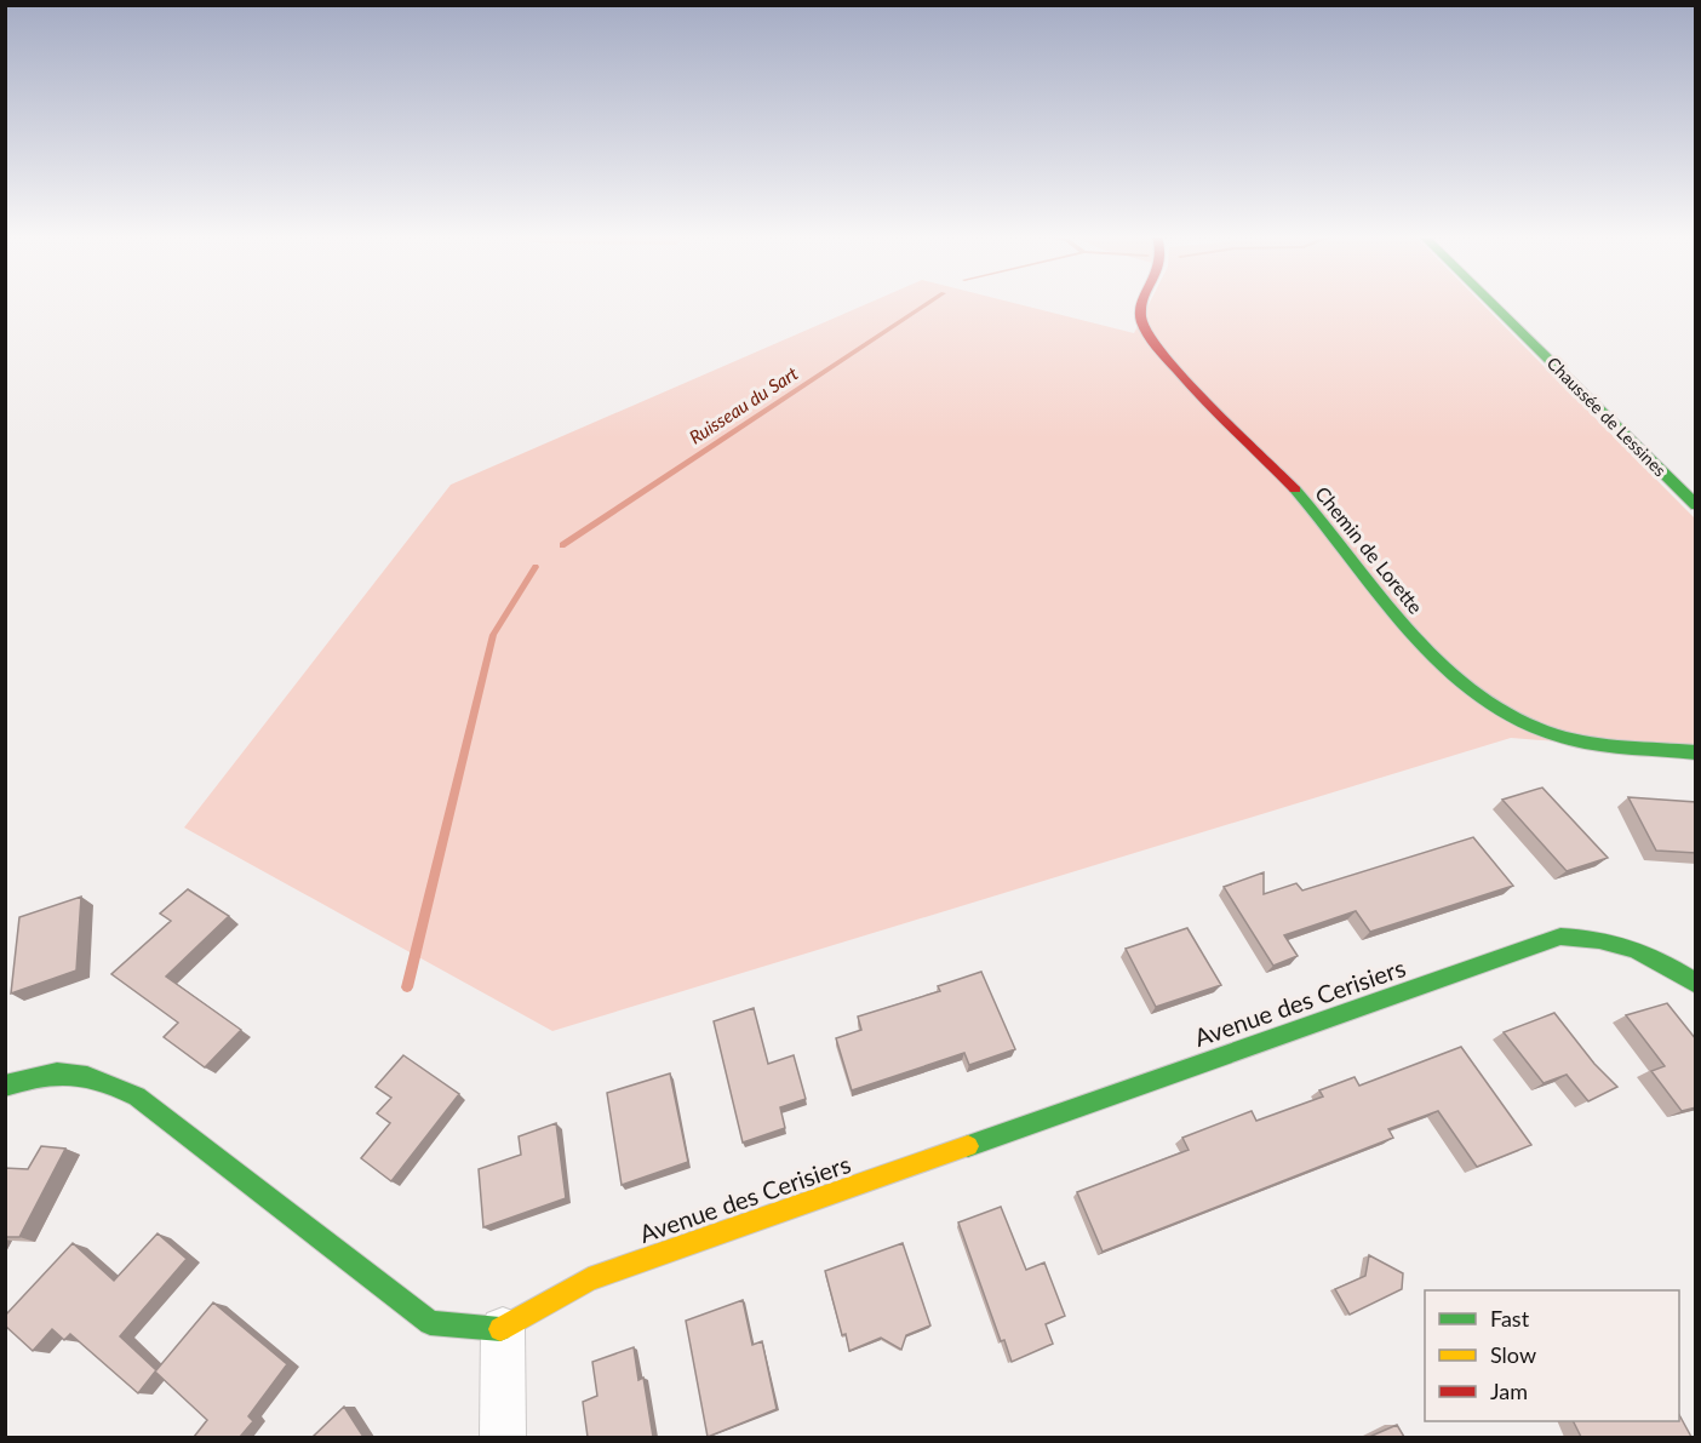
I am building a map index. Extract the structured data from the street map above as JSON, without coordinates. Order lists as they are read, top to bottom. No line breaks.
{"streets":{"street":["Chaussée de Lessines","Chemin de Lorette","Avenue des Cerisiers"]},"water":["Ruisseau du Sart"],"legend":["Fast","Slow","Jam"]}
